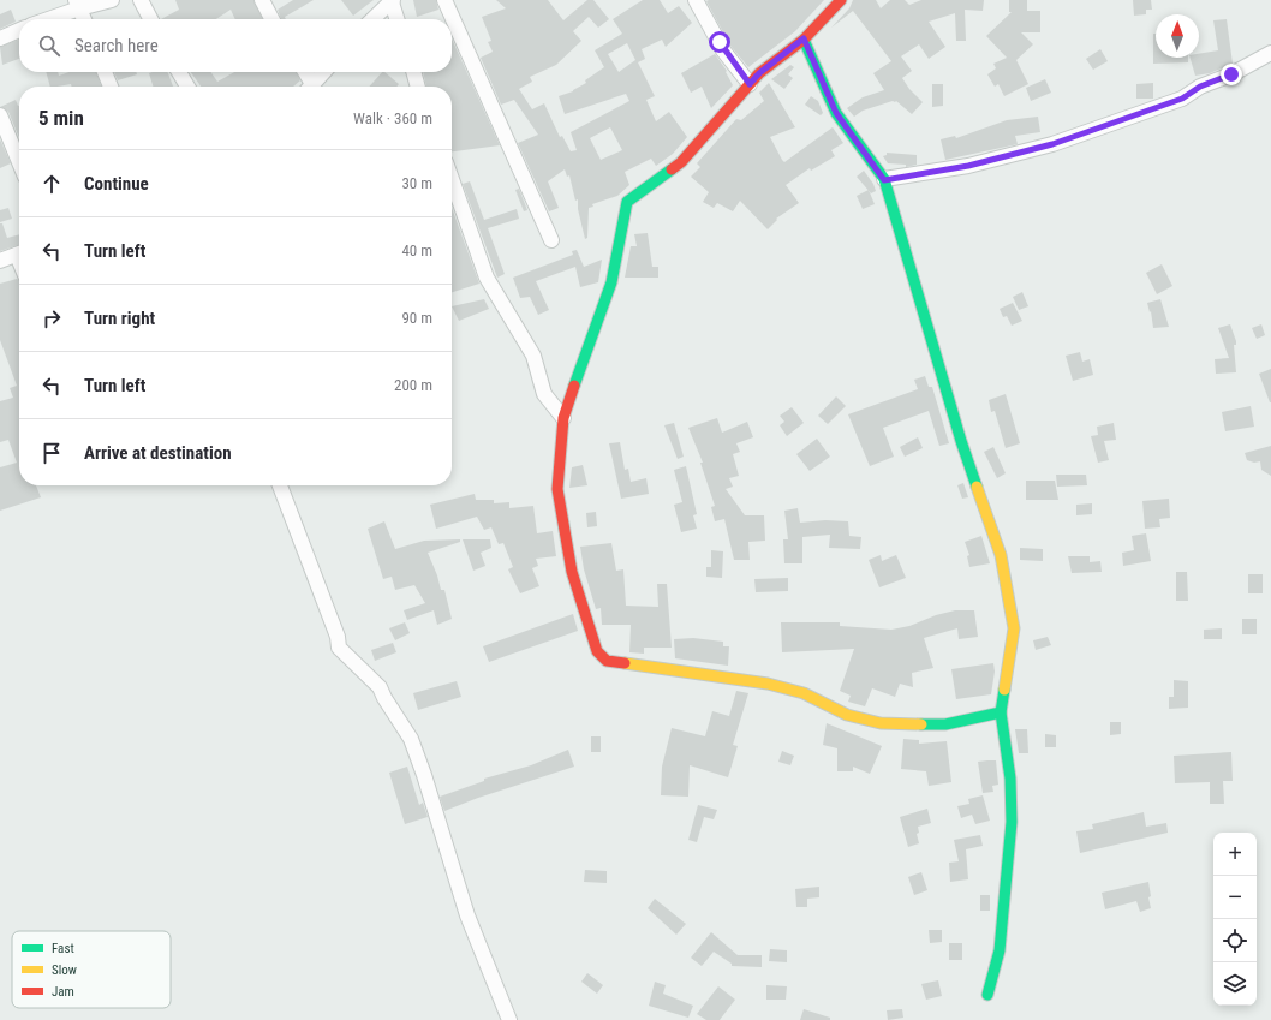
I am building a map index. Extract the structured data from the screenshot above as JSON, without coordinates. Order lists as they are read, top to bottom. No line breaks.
{"legend":["Fast","Slow","Jam"],"north":"top","page":{"search":"Search here","heading":["5 min","Walk · 360 m"],"list":[["Continue","30 m"],["Turn left","40 m"],["Turn right","90 m"],["Turn left","200 m"],"Arrive at destination"],"map_buttons":["+","−"]}}
